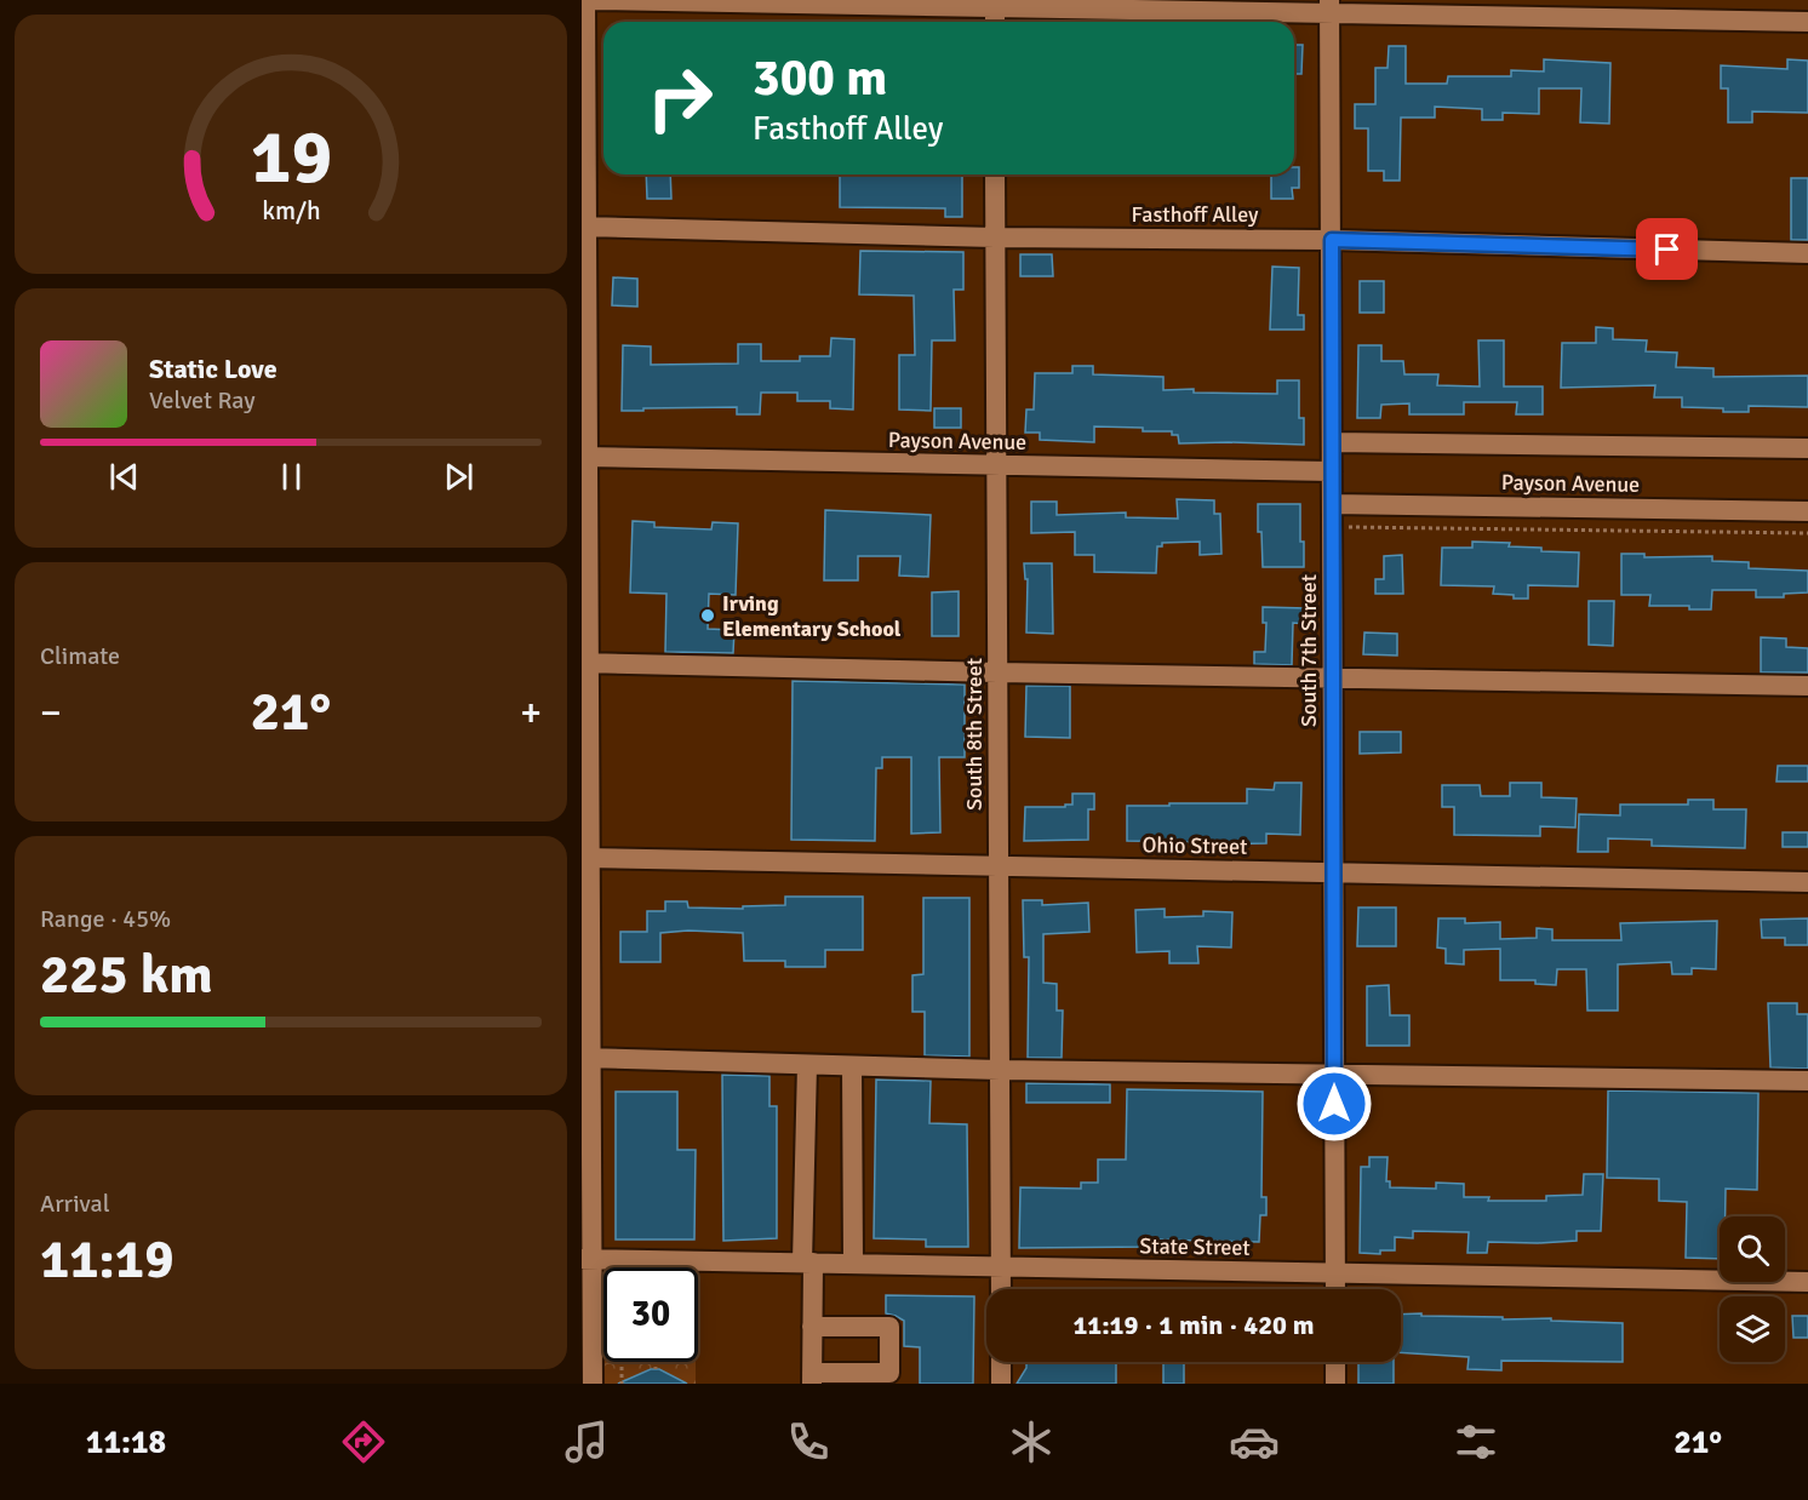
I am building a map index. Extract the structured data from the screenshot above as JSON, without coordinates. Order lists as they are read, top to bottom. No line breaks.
{"streets":{"street":["Fasthoff Alley","Payson Avenue","South 7th Street","South 8th Street","Ohio Street","State Street"]},"crossings":[["Fasthoff Alley","South 7th Street"],["Fasthoff Alley","South 8th Street"],["Payson Avenue","South 7th Street"],["Payson Avenue","South 8th Street"],["South 7th Street","Ohio Street"],["South 7th Street","State Street"],["South 8th Street","Ohio Street"],["South 8th Street","State Street"]],"places":["Irving Elementary School"],"page":{"turn":["300 m","Fasthoff Alley"],"song":["Static Love","Velvet Ray"],"tile":["Climate",["Range · 45%","225 km"],["Arrival","11:19"]],"heat":["−","21°","+"],"limit":"30","trip":"11:19 · 1 min · 420 m","tabs":["11:18","21°"],"gauge":["19","km/h"]}}
